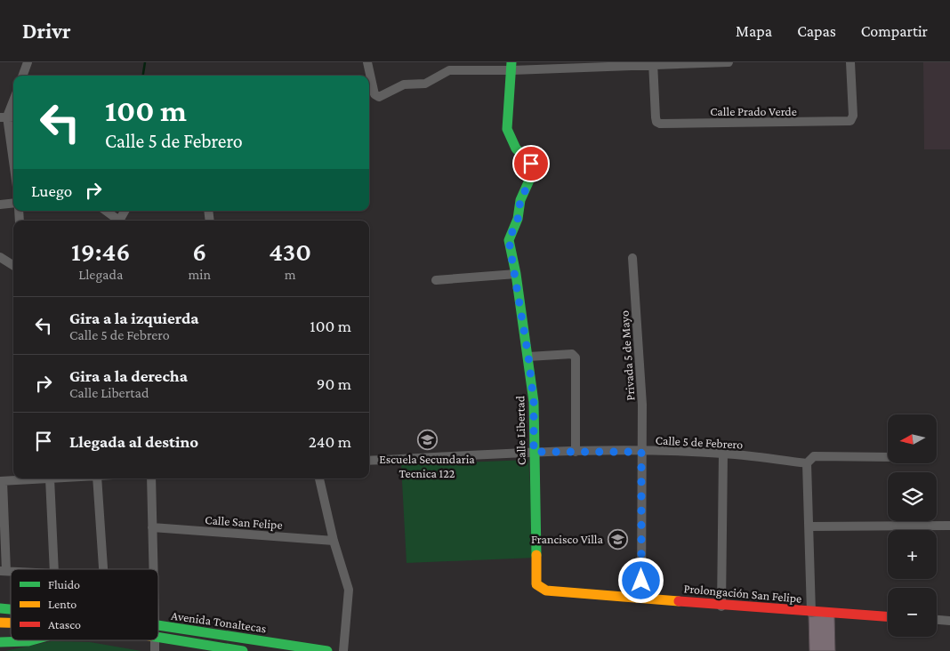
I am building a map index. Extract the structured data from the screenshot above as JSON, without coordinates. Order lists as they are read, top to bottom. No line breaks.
{"streets":{"street":["Calle Prado Verde","Privada 5 de Mayo","Calle Libertad","Calle 5 de Febrero","Calle San Felipe","Prolongación San Felipe","Avenida Tonaltecas"]},"crossings":[["Privada 5 de Mayo","Calle 5 de Febrero"],["Privada 5 de Mayo","Prolongación San Felipe"],["Calle Libertad","Calle 5 de Febrero"],["Calle Libertad","Prolongación San Felipe"]],"places":{"school or university":["Escuela Secundaria Tecnica 122","Francisco Villa"]},"legend":["Fluido","Lento","Atasco"],"north":"left","page":{"header":"Drivr","nav":["Mapa","Capas","Compartir"],"turn":["100 m","Calle 5 de Febrero"],"then":"Luego","eta":["19:46","Llegada","6","min","430","m"],"list":[{"name":"Gira a la izquierda","note":"Calle 5 de Febrero","value":"100 m"},{"name":"Gira a la derecha","note":"Calle Libertad","value":"90 m"},{"name":"Llegada al destino","value":"240 m"}],"map_buttons":["+","−"]}}
